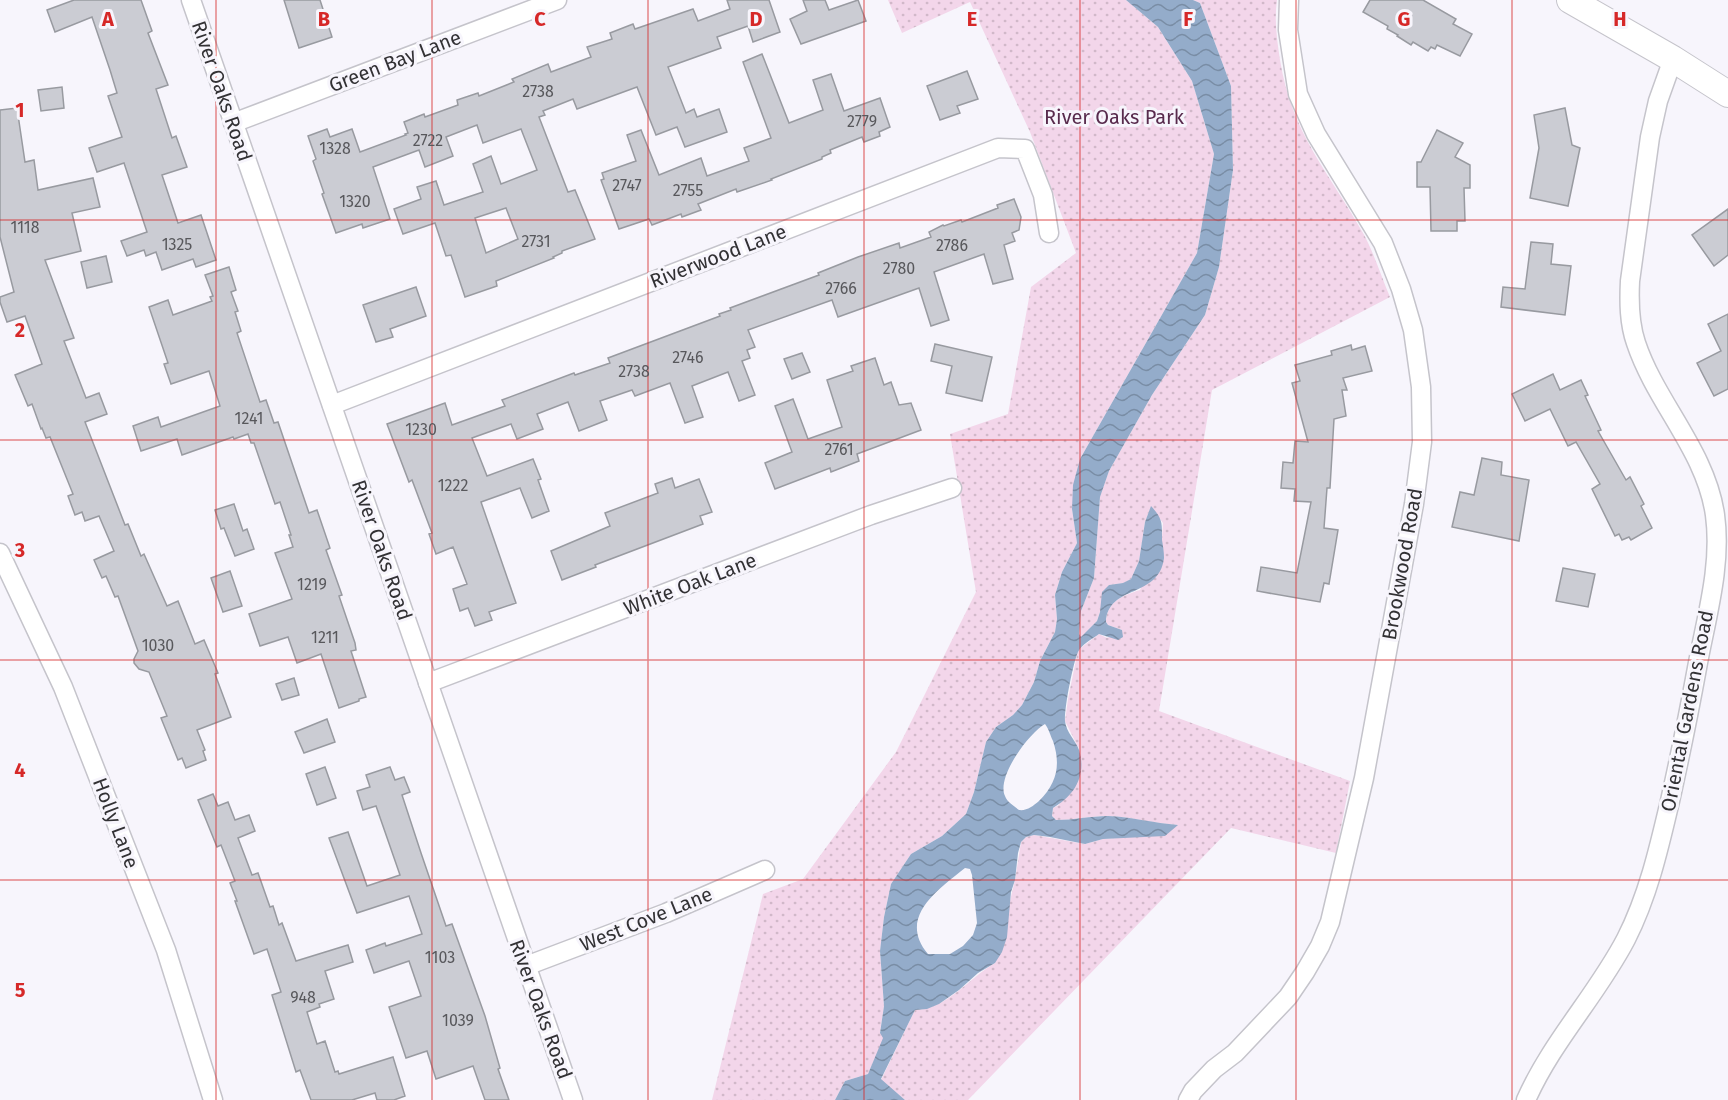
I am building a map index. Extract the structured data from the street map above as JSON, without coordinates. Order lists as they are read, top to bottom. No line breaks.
{"streets":{"street":["Green Bay Lane","River Oaks Road","Riverwood Lane","Brookwood Road","White Oak Lane","Oriental Gardens Road","Holly Lane","West Cove Lane"]},"crossings":[["Green Bay Lane","River Oaks Road"],["River Oaks Road","Riverwood Lane"],["River Oaks Road","White Oak Lane"],["River Oaks Road","West Cove Lane"]],"parks":["River Oaks Park"],"house_numbers":["2738","2779","2722","1328","2747","2755","1320","1118","2731","1325","2786","2780","2766","2746","2738","1241","1230","2761","1222","1219","1211","1030","1103","948","1039"],"grid":{"columns":["A","B","C","D","E","F","G","H"],"rows":["1","2","3","4","5"]}}
